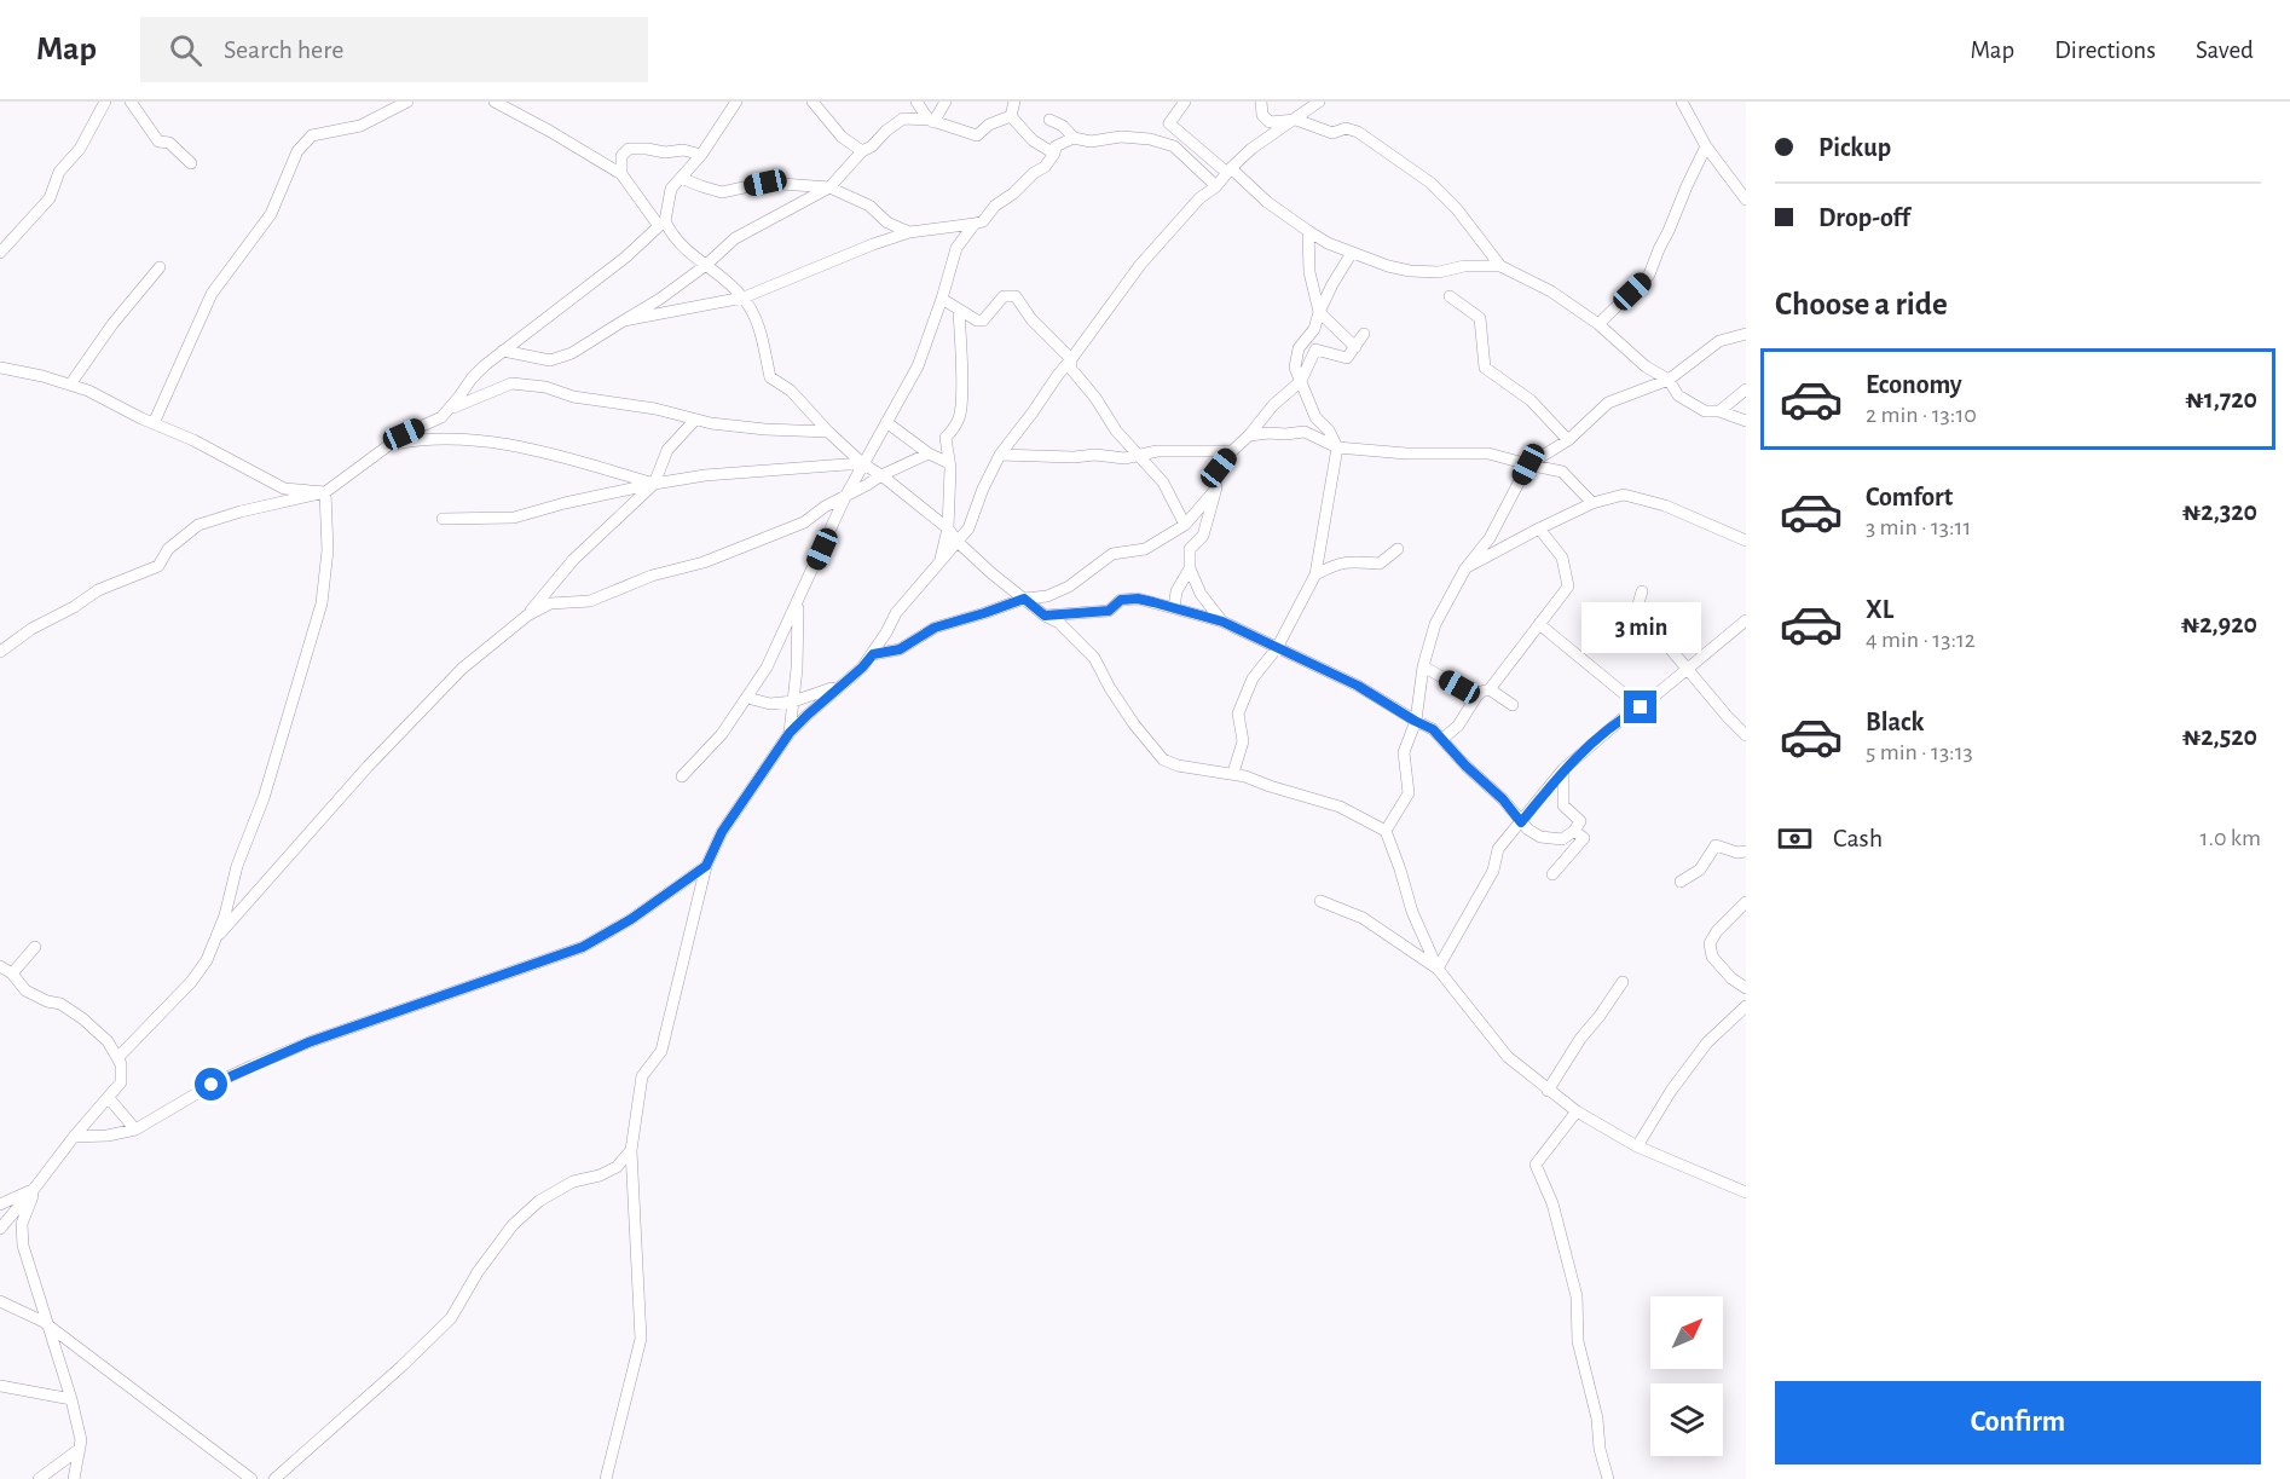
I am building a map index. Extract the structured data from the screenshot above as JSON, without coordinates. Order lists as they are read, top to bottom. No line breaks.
{"north":"top right","page":{"header":"Map","search":"Search here","nav":["Map","Directions","Saved"],"banner":["Pickup","Drop-off"],"heading":"Choose a ride","list":[{"name":"Economy","note":"2 min · 13:10","value":"₦1,720"},{"name":"Comfort","note":"3 min · 13:11","value":"₦2,320"},{"name":"XL","note":"4 min · 13:12","value":"₦2,920"},{"name":"Black","note":"5 min · 13:13","value":"₦2,520"}],"bubble":"3 min","pay":["Cash","1.0 km"],"buttons":"Confirm"}}
